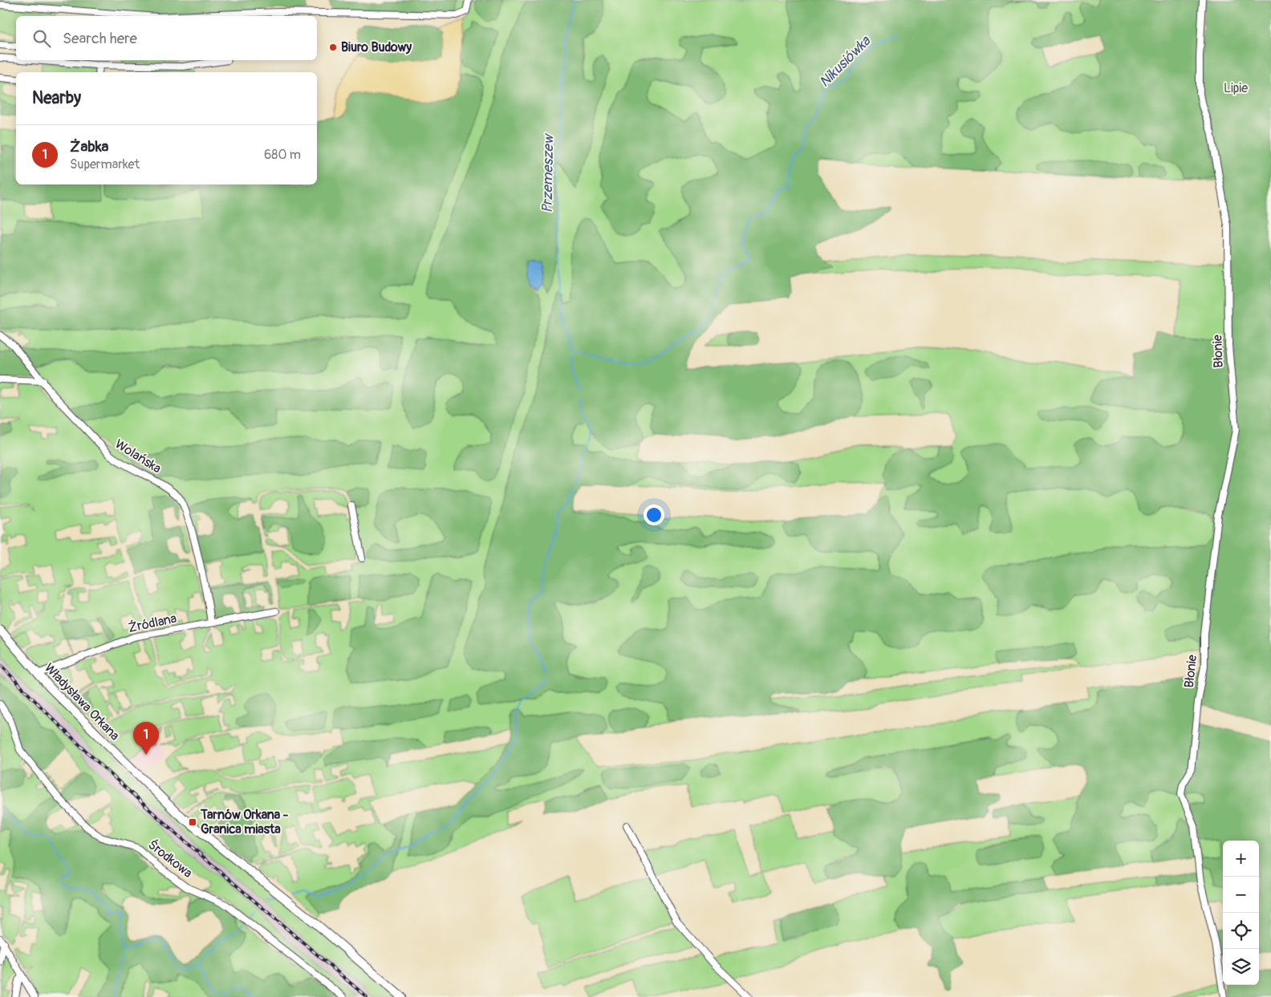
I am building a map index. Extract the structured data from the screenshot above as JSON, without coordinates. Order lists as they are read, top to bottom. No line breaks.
{"streets":{"street":["Błonie","Wolańska","Źródlana","Władysława Orkana","Środkowa"]},"crossings":[["Wolańska","Źródlana"],["Źródlana","Władysława Orkana"]],"water":["Nikusiówka","Przemeszew"],"parks":["Lipie"],"places":{"other":["Biuro Budowy"],"transit":["Tarnów Orkana - Granica miasta"]},"page":{"search":"Search here","heading":"Nearby","list":[{"mark":"1","name":"Żabka","note":"Supermarket","value":"680 m"}],"pins":"1","map_buttons":["+","−"]}}
